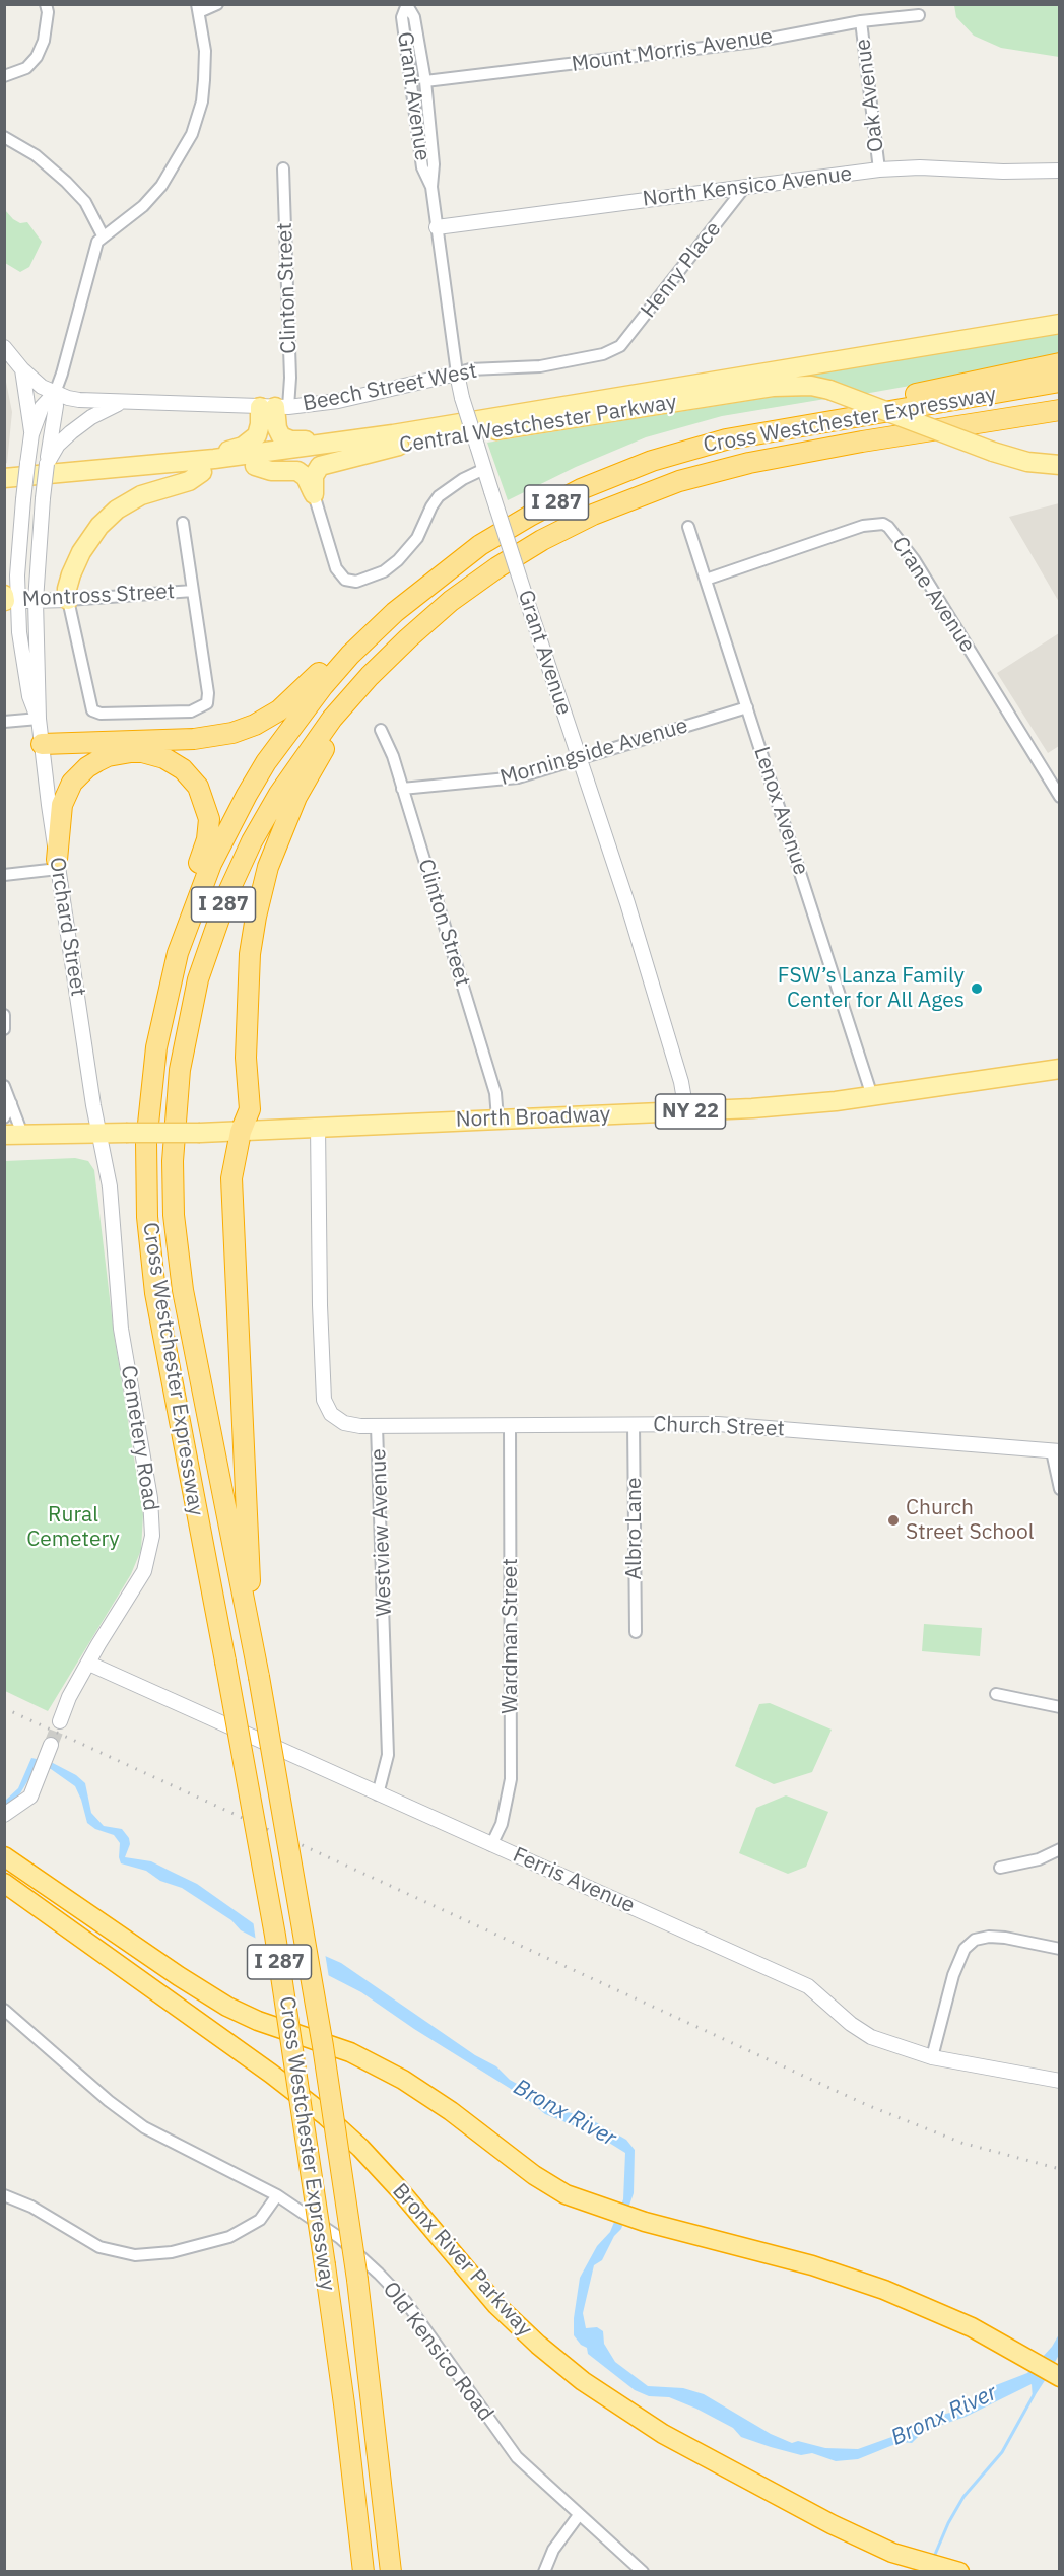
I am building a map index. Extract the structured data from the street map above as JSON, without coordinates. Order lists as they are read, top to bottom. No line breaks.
{"streets":{"highway":["Cross Westchester Expressway","I 287","Bronx River Parkway"],"main road":["Central Westchester Parkway","NY 22","North Broadway"],"street":["Mount Morris Avenue","Oak Avenue","Grant Avenue","North Kensico Avenue","Henry Place","Clinton Street","Beech Street West","Crane Avenue","Montross Street","Morningside Avenue","Lenox Avenue","Orchard Street","Church Street","Cemetery Road","Albro Lane","Westview Avenue","Wardman Street","Ferris Avenue","Old Kensico Road"]},"crossings":[["Mount Morris Avenue","Oak Avenue"],["Mount Morris Avenue","Grant Avenue"],["Oak Avenue","North Kensico Avenue"],["Grant Avenue","North Kensico Avenue"],["Grant Avenue","Beech Street West"],["Grant Avenue","Morningside Avenue"],["Grant Avenue","North Broadway"],["North Kensico Avenue","Henry Place"],["Henry Place","Beech Street West"],["Clinton Street","Beech Street West"],["Clinton Street","Morningside Avenue"],["Clinton Street","North Broadway"],["Beech Street West","Orchard Street"],["Crane Avenue","Lenox Avenue"],["Montross Street","Orchard Street"],["Morningside Avenue","Lenox Avenue"],["Lenox Avenue","North Broadway"],["Orchard Street","North Broadway"],["Orchard Street","Cemetery Road"],["North Broadway","Cemetery Road"],["North Broadway","Westview Avenue"],["Church Street","Albro Lane"],["Church Street","Westview Avenue"],["Church Street","Wardman Street"],["Cemetery Road","Ferris Avenue"],["Westview Avenue","Ferris Avenue"],["Wardman Street","Ferris Avenue"]],"water":["Bronx River"],"parks":["Rural Cemetery"],"places":["FSW’s Lanza Family Center for All Ages","Church Street School"]}
